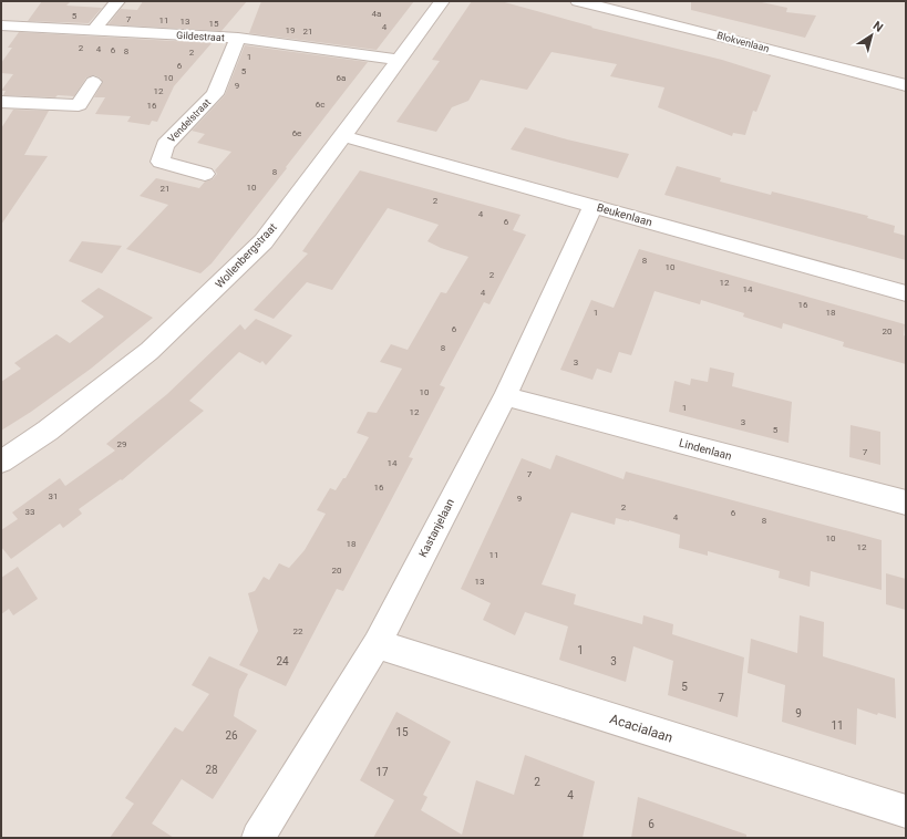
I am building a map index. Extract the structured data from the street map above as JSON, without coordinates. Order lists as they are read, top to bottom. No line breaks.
{"streets":{"street":["Gildestraat","Blokvenlaan","Vendelstraat","Beukenlaan","Wollenbergstraat","Lindenlaan","Kastanjelaan","Acacialaan"]},"crossings":[["Gildestraat","Vendelstraat"],["Gildestraat","Wollenbergstraat"],["Beukenlaan","Wollenbergstraat"],["Beukenlaan","Kastanjelaan"],["Lindenlaan","Kastanjelaan"],["Kastanjelaan","Acacialaan"]],"house_numbers":["4a","5","7","11","13","15","4","19","21","2","4","6","8","2","1","6","5","10","6a","9","12","6c","16","6e","8","10","21","2","4","6","8","10","2","12","14","4","16","1","18","6","20","8","3","10","1","12","3","5","29","7","14","7","16","31","9","2","33","6","4","8","10","18","12","11","20","13","22","1","24","3","5","7","9","11","15","26","28","17","2","4","6"],"north":"top right"}
